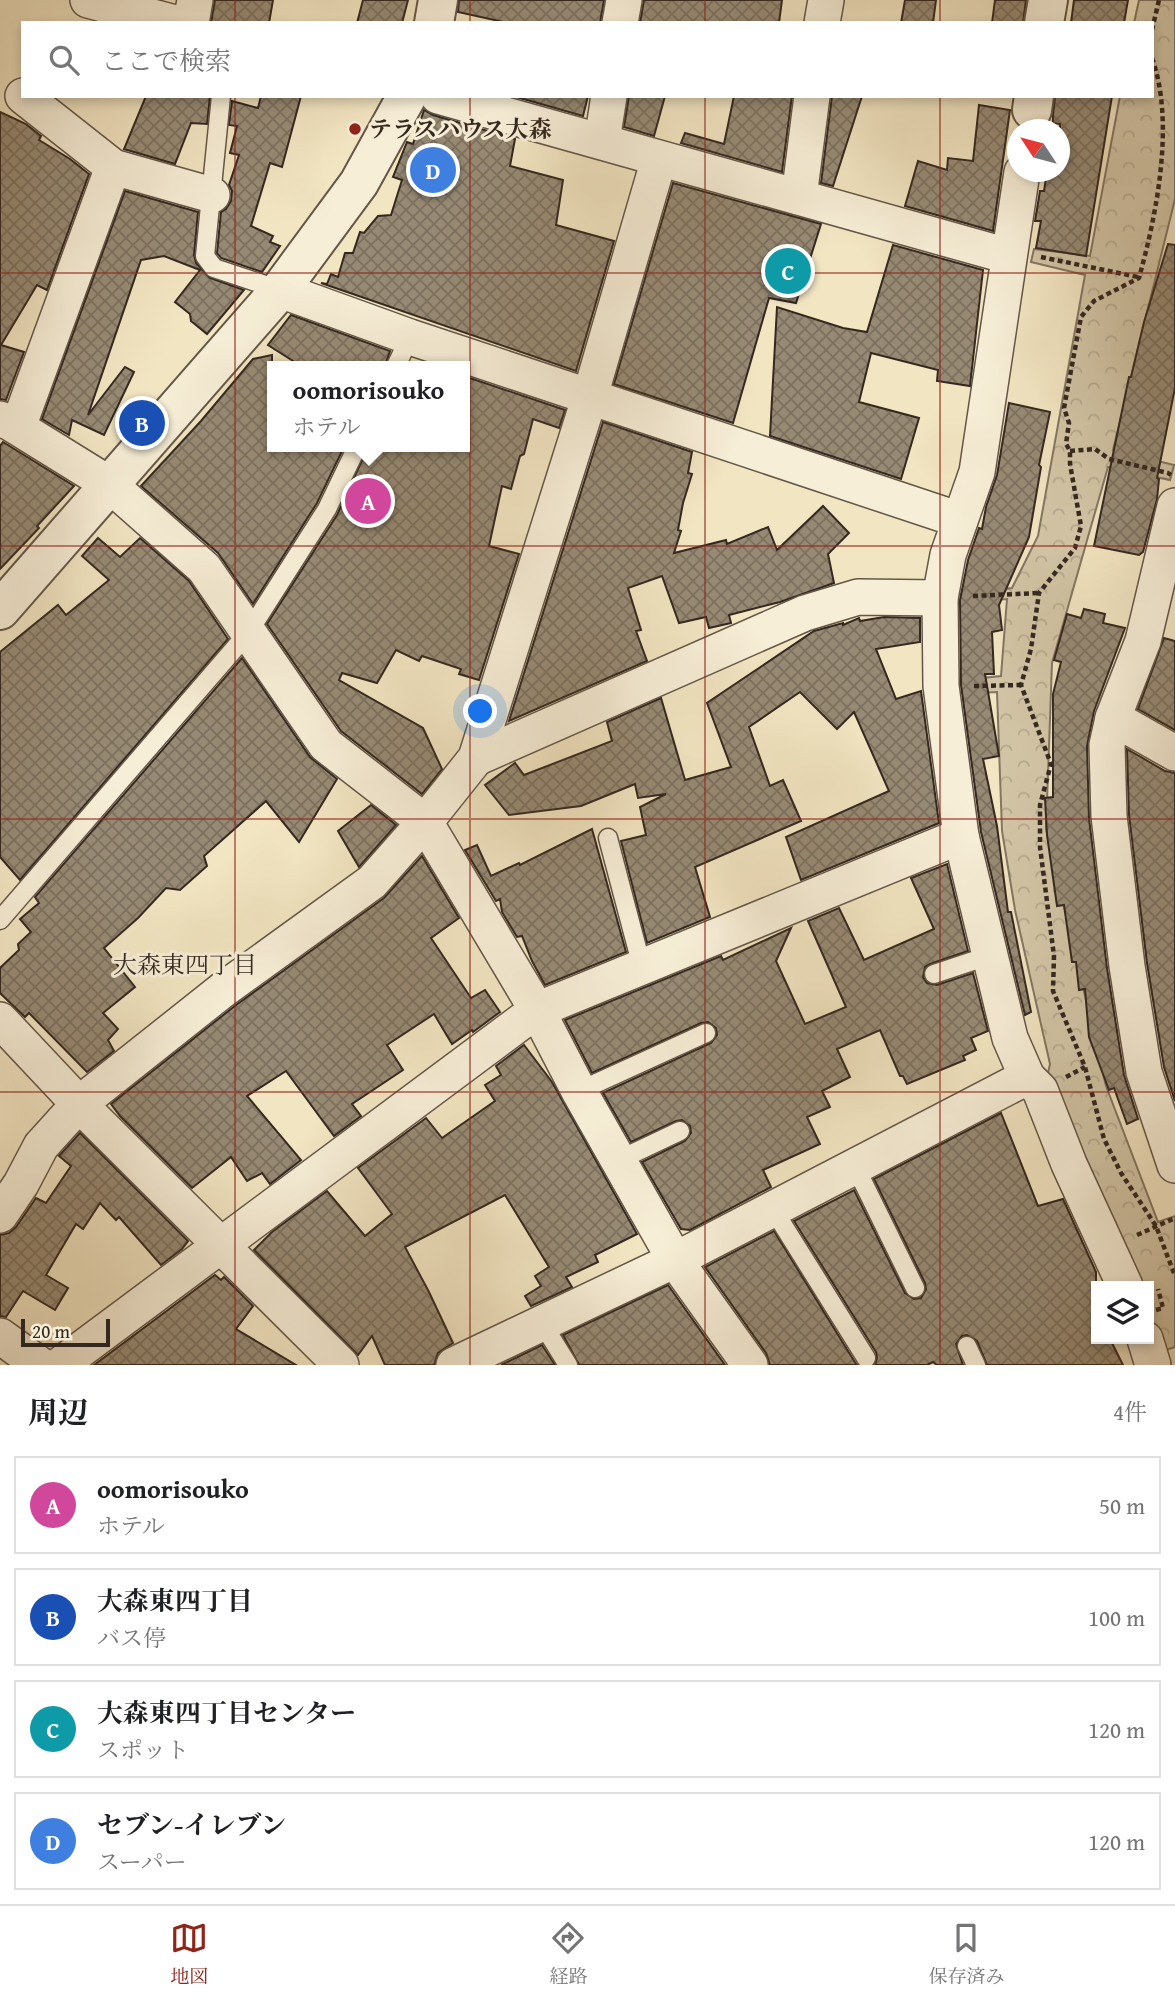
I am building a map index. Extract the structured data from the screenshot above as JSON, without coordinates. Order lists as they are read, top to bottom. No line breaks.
{"districts":["大森東四丁目"],"places":["テラスハウス大森"],"scale_bar":"20 m","north":"top left","page":{"search":"ここで検索","pins":["D","C","B","A"],"popup":["oomorisouko","ホテル"],"scale":"20 m","heading":["周辺","4件"],"list":[{"mark":"A","name":"oomorisouko","note":"ホテル","value":"50 m"},{"mark":"B","name":"大森東四丁目","note":"バス停","value":"100 m"},{"mark":"C","name":"大森東四丁目センター","note":"スポット","value":"120 m"},{"mark":"D","name":"セブン-イレブン","note":"スーパー","value":"120 m"}],"nav":["地図","経路","保存済み"]}}
